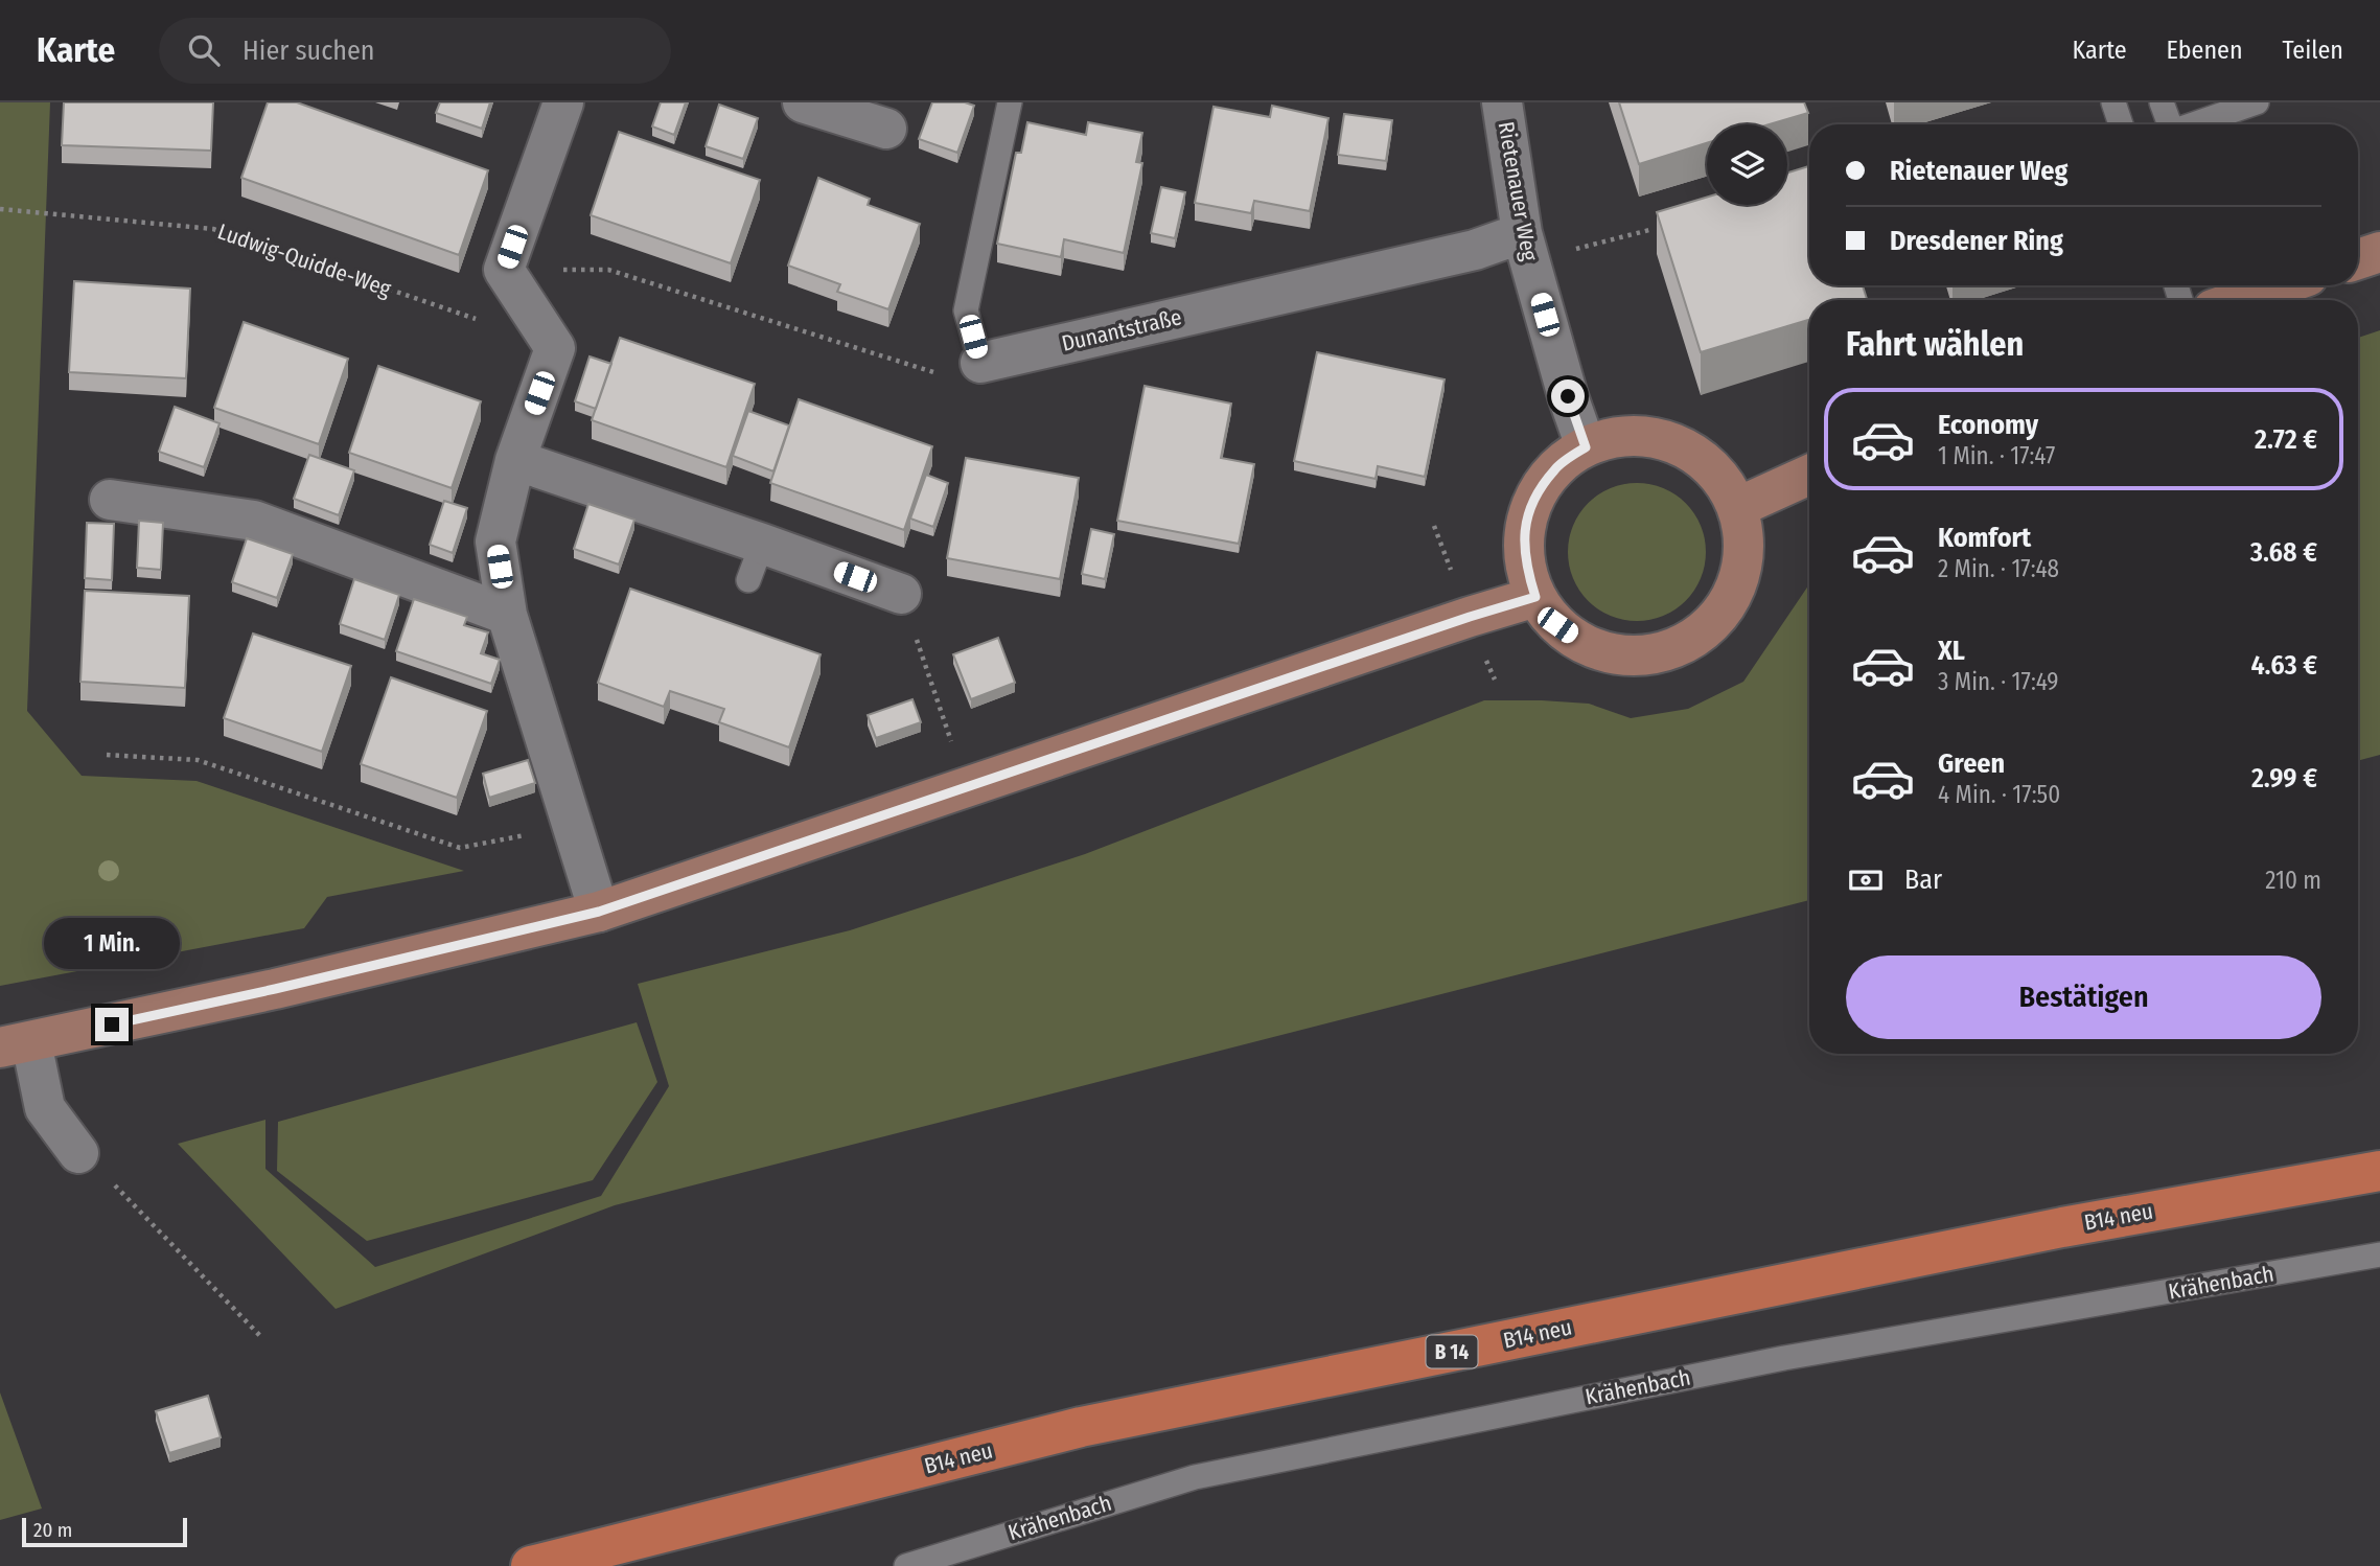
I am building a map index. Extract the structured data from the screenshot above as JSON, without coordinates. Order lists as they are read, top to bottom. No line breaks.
{"streets":{"main road":["B14 neu","B 14"],"street":["Rietenauer Weg","Dunantstraße"],"lane":["Krähenbach"],"path":["Ludwig-Quidde-Weg"]},"crossings":[["Rietenauer Weg","Dunantstraße"]],"scale_bar":"20 m","page":{"header":"Karte","search":"Hier suchen","nav":["Karte","Ebenen","Teilen"],"banner":["Rietenauer Weg","Dresdener Ring"],"heading":"Fahrt wählen","list":[{"name":"Economy","note":"1 Min. · 17:47","value":"2.72 €"},{"name":"Komfort","note":"2 Min. · 17:48","value":"3.68 €"},{"name":"XL","note":"3 Min. · 17:49","value":"4.63 €"},{"name":"Green","note":"4 Min. · 17:50","value":"2.99 €"}],"pay":["Bar","210 m"],"bubble":"1 Min.","buttons":"Bestätigen","scale":"20 m"}}
